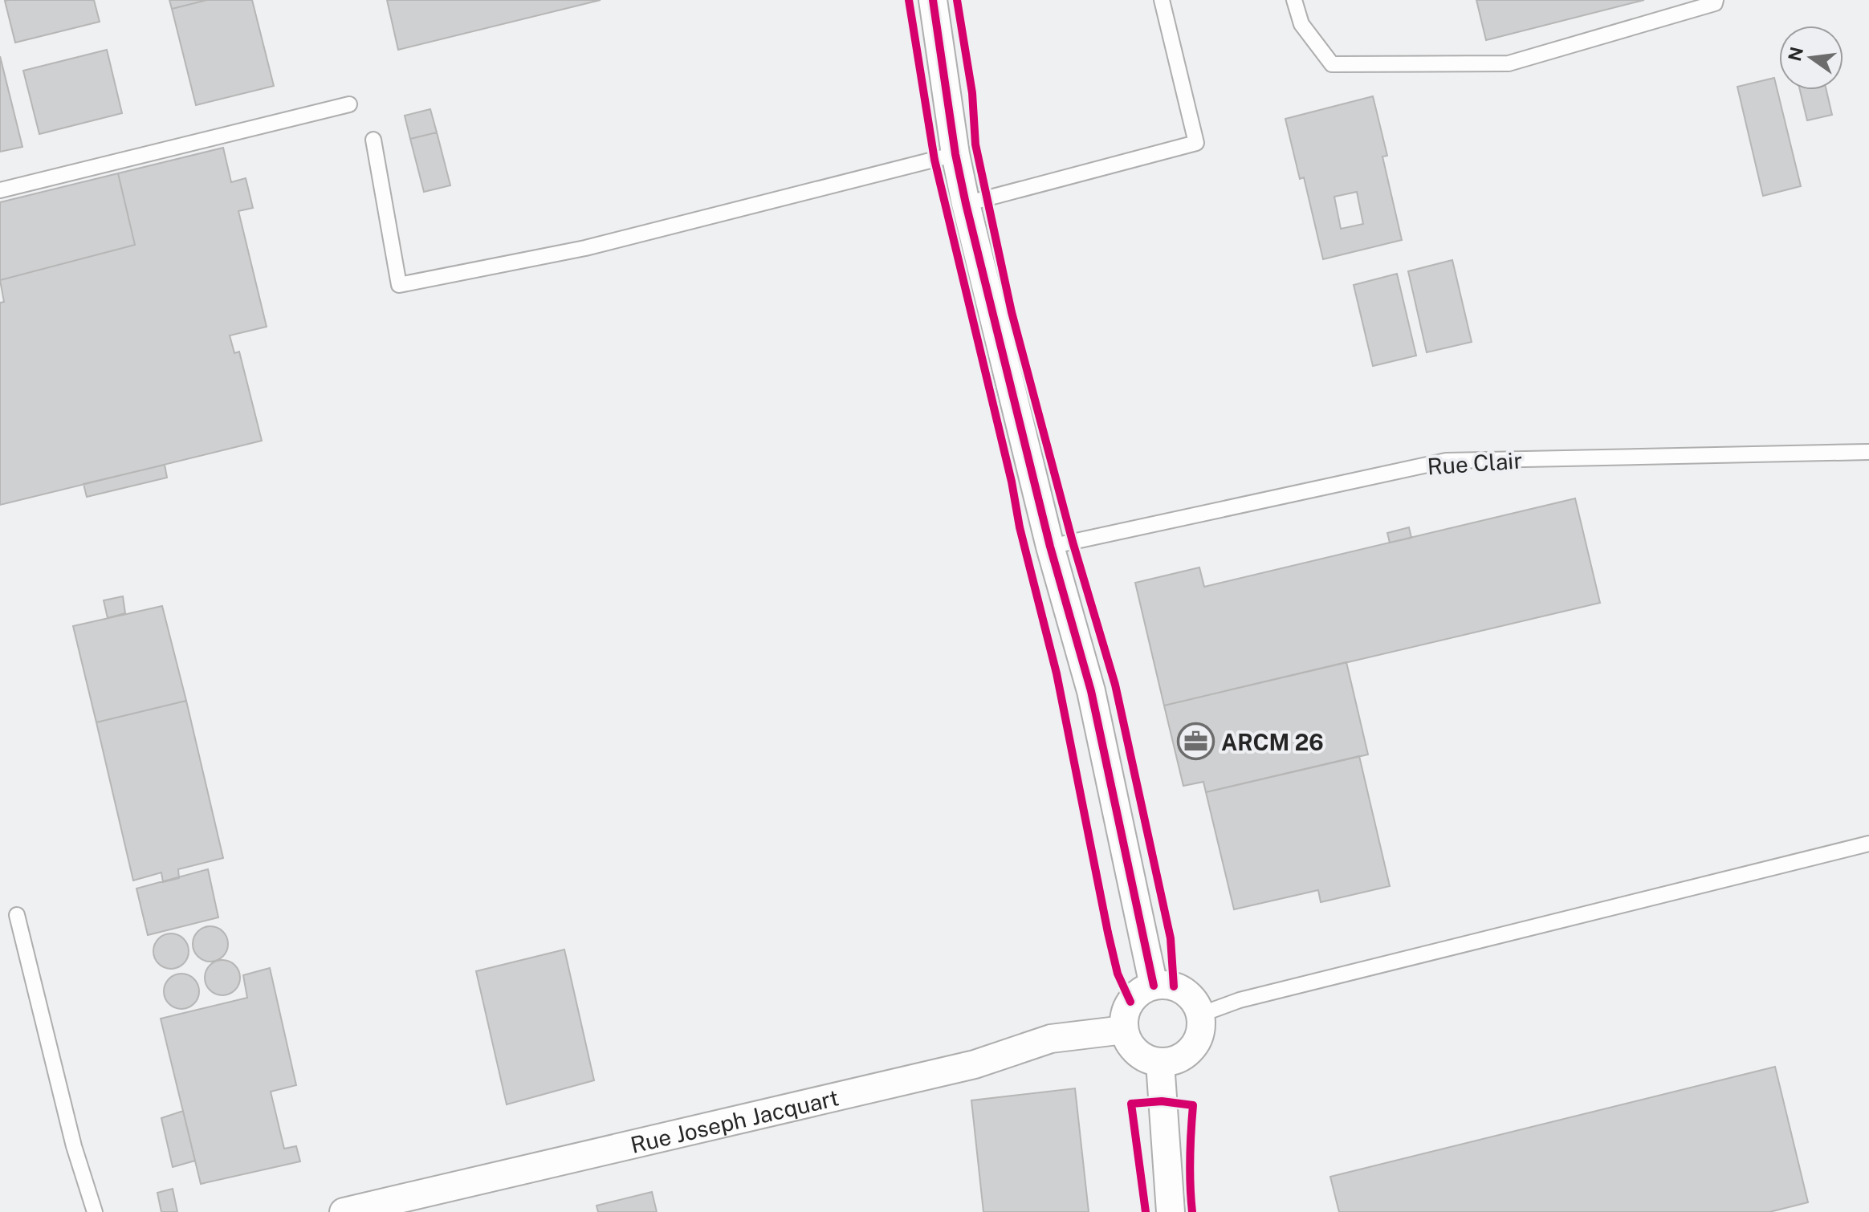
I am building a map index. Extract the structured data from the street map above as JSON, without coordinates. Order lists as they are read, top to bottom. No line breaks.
{"streets":{"street":["Rue Joseph Jacquart"],"lane":["Rue Clair"]},"places":{"office":["ARCM 26"]},"north":"left"}
